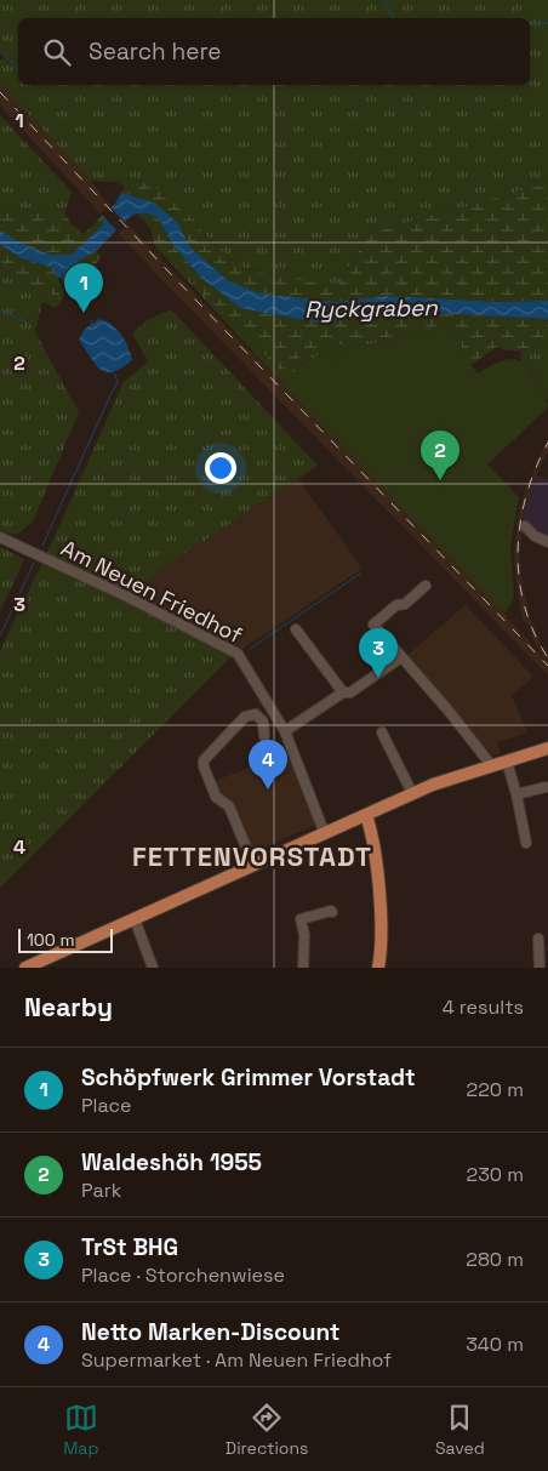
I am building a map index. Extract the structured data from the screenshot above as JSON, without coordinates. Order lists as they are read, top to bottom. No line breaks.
{"streets":{"street":["Am Neuen Friedhof"]},"districts":["FETTENVORSTADT"],"water":["Ryckgraben"],"scale_bar":"100 m","page":{"search":"Search here","pins":["1","2","3","4"],"scale":"100 m","heading":["Nearby","4 results"],"list":[{"mark":"1","name":"Schöpfwerk Grimmer Vorstadt","note":"Place","value":"220 m"},{"mark":"2","name":"Waldeshöh 1955","note":"Park","value":"230 m"},{"mark":"3","name":"TrSt BHG","note":"Place · Storchenwiese","value":"280 m"},{"mark":"4","name":"Netto Marken-Discount","note":"Supermarket · Am Neuen Friedhof","value":"340 m"}],"nav":["Map","Directions","Saved"]},"grid":{"rows":["1","2","3","4"]}}
